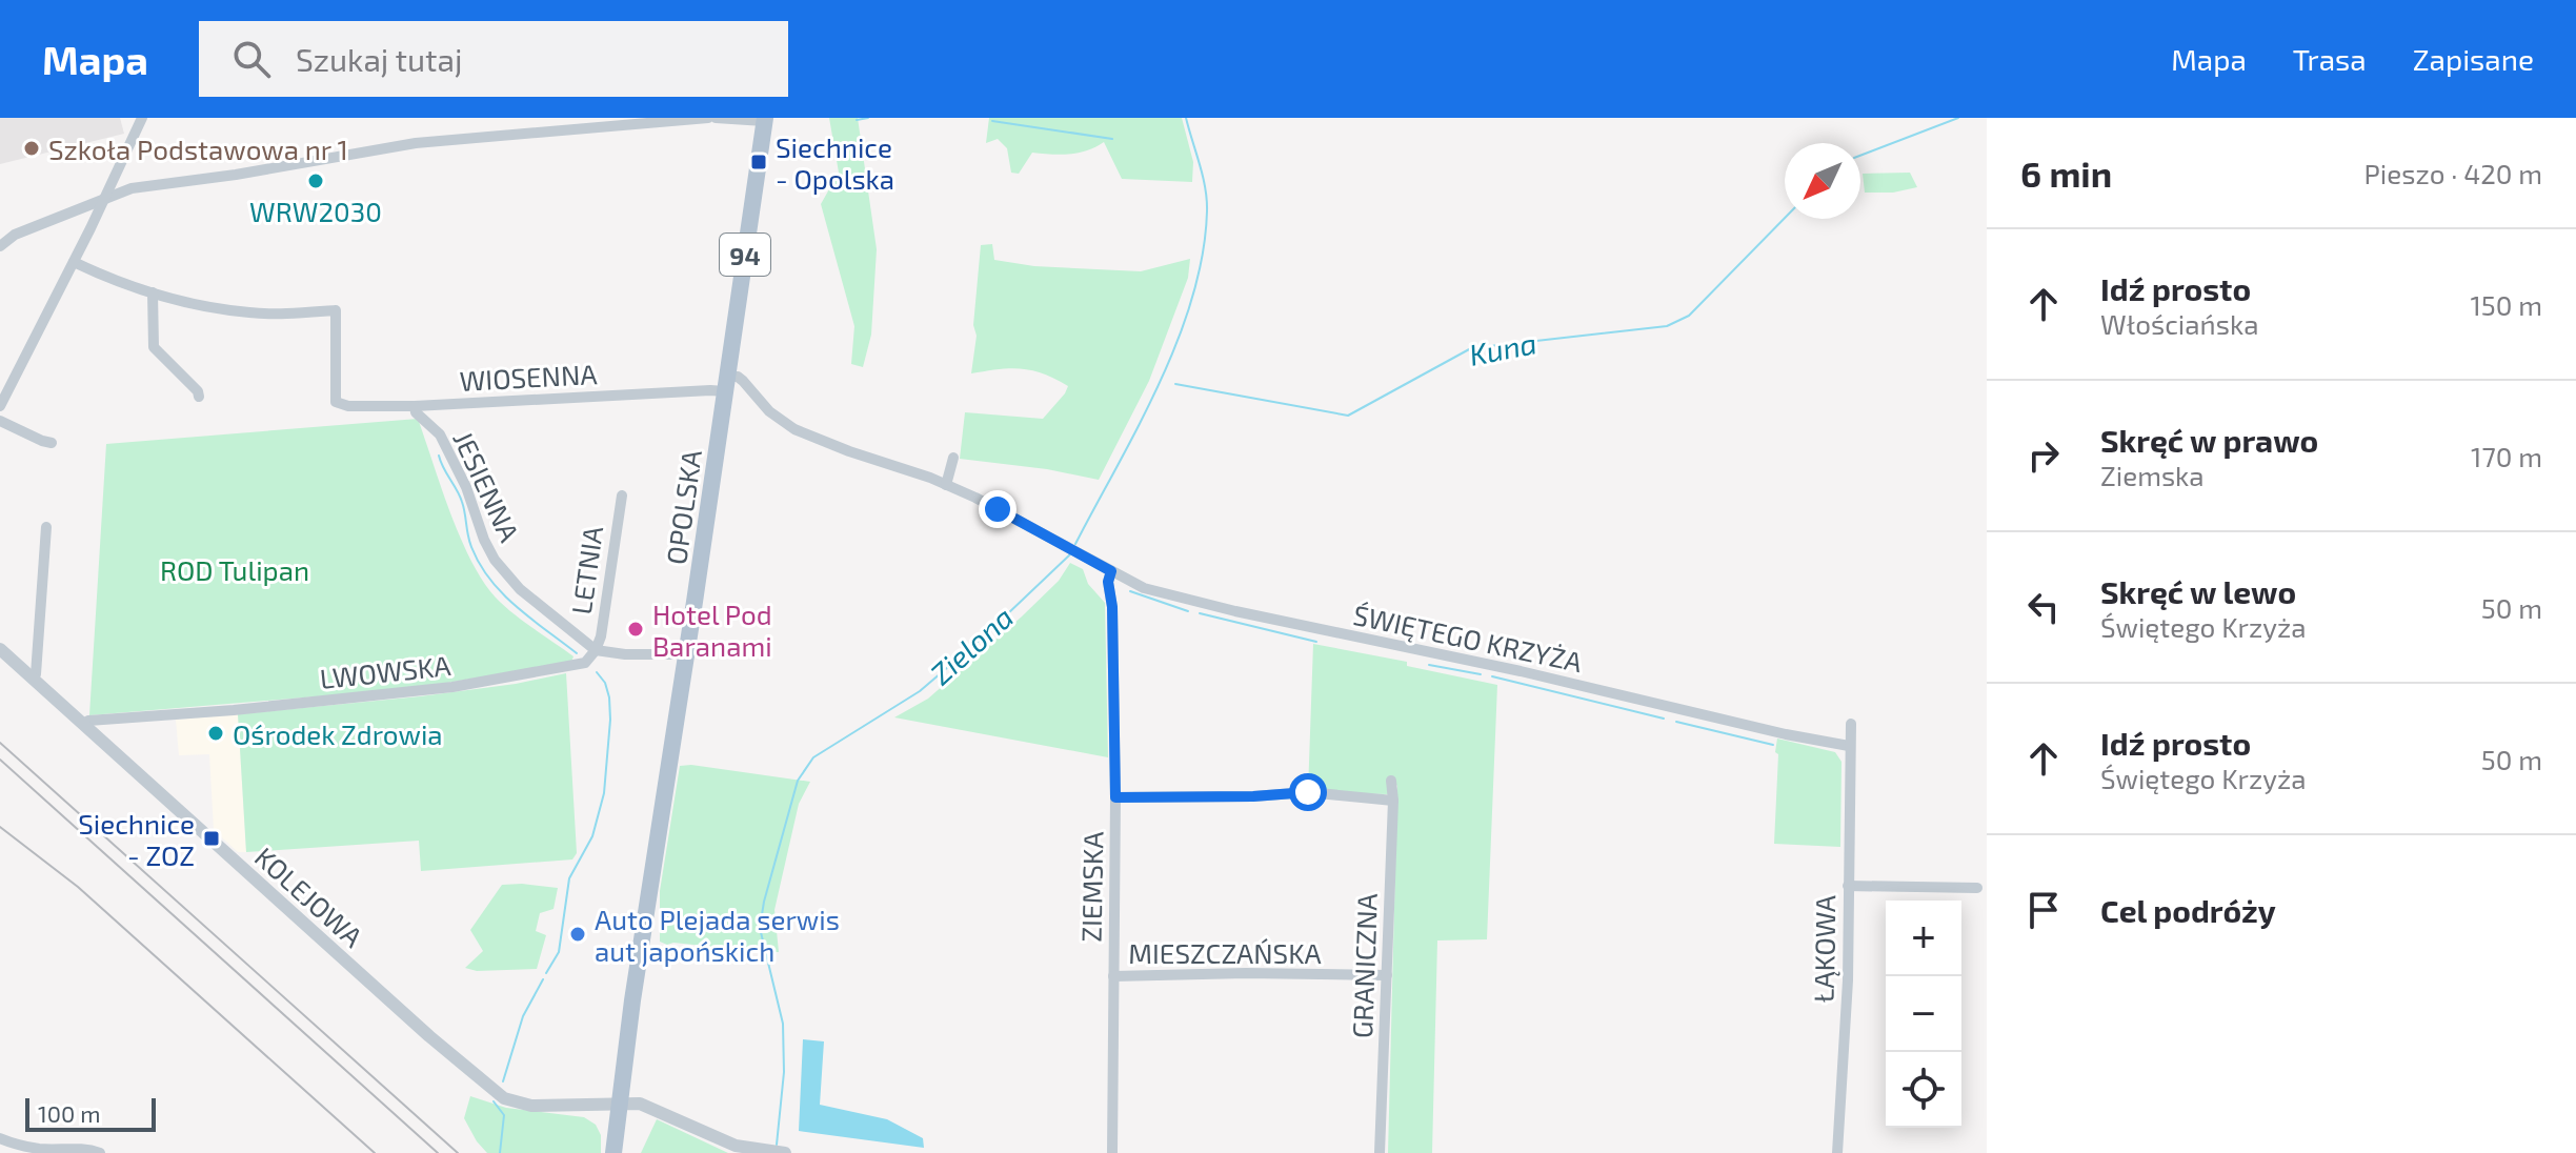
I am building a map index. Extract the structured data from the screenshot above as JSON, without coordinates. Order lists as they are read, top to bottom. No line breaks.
{"streets":{"main road":["94","OPOLSKA"],"street":["WIOSENNA","JESIENNA","LETNIA","ŚWIĘTEGO KRZYŻA","LWOWSKA","ZIEMSKA","KOLEJOWA","ŁĄKOWA","MIESZCZAŃSKA","GRANICZNA"]},"crossings":[["WIOSENNA","JESIENNA"],["WIOSENNA","OPOLSKA"],["JESIENNA","LETNIA"],["JESIENNA","LWOWSKA"],["OPOLSKA","KOLEJOWA"],["LETNIA","LWOWSKA"],["ŚWIĘTEGO KRZYŻA","ZIEMSKA"],["ŚWIĘTEGO KRZYŻA","ŁĄKOWA"],["LWOWSKA","KOLEJOWA"],["ZIEMSKA","MIESZCZAŃSKA"],["MIESZCZAŃSKA","GRANICZNA"]],"water":["Kuna","Zielona"],"parks":["ROD Tulipan"],"places":{"other":["Szkoła Podstawowa nr 1","WRW2030","Hotel Pod Baranami","Ośrodek Zdrowia","Auto Plejada serwis aut japońskich"],"transit":["Siechnice - Opolska","Siechnice - ZOZ"]},"scale_bar":"100 m","north":"bottom left","page":{"header":"Mapa","search":"Szukaj tutaj","nav":["Mapa","Trasa","Zapisane"],"heading":["6 min","Pieszo · 420 m"],"list":[["Idź prosto","Włościańska","150 m"],["Skręć w prawo","Ziemska","170 m"],["Skręć w lewo","Świętego Krzyża","50 m"],["Idź prosto","Świętego Krzyża","50 m"],"Cel podróży"],"map_buttons":["+","−"],"scale":"100 m"}}
